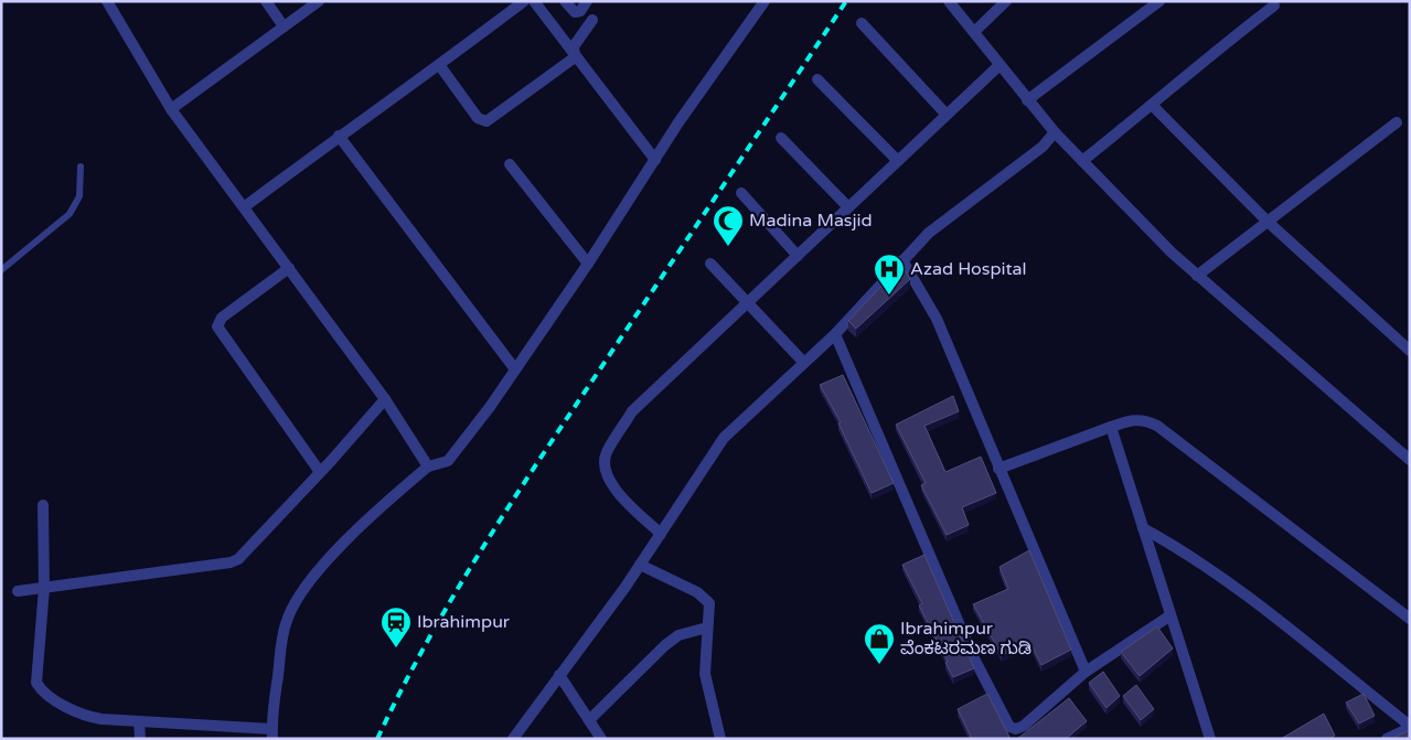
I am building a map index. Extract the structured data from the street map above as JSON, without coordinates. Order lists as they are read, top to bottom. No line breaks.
{"places":{"mosque":["Madina Masjid"],"hospital":["Azad Hospital"],"station":["Ibrahimpur"],"shop":["Ibrahimpur ವೆಂಕಟರಮಣ ಗುಡಿ"]}}
